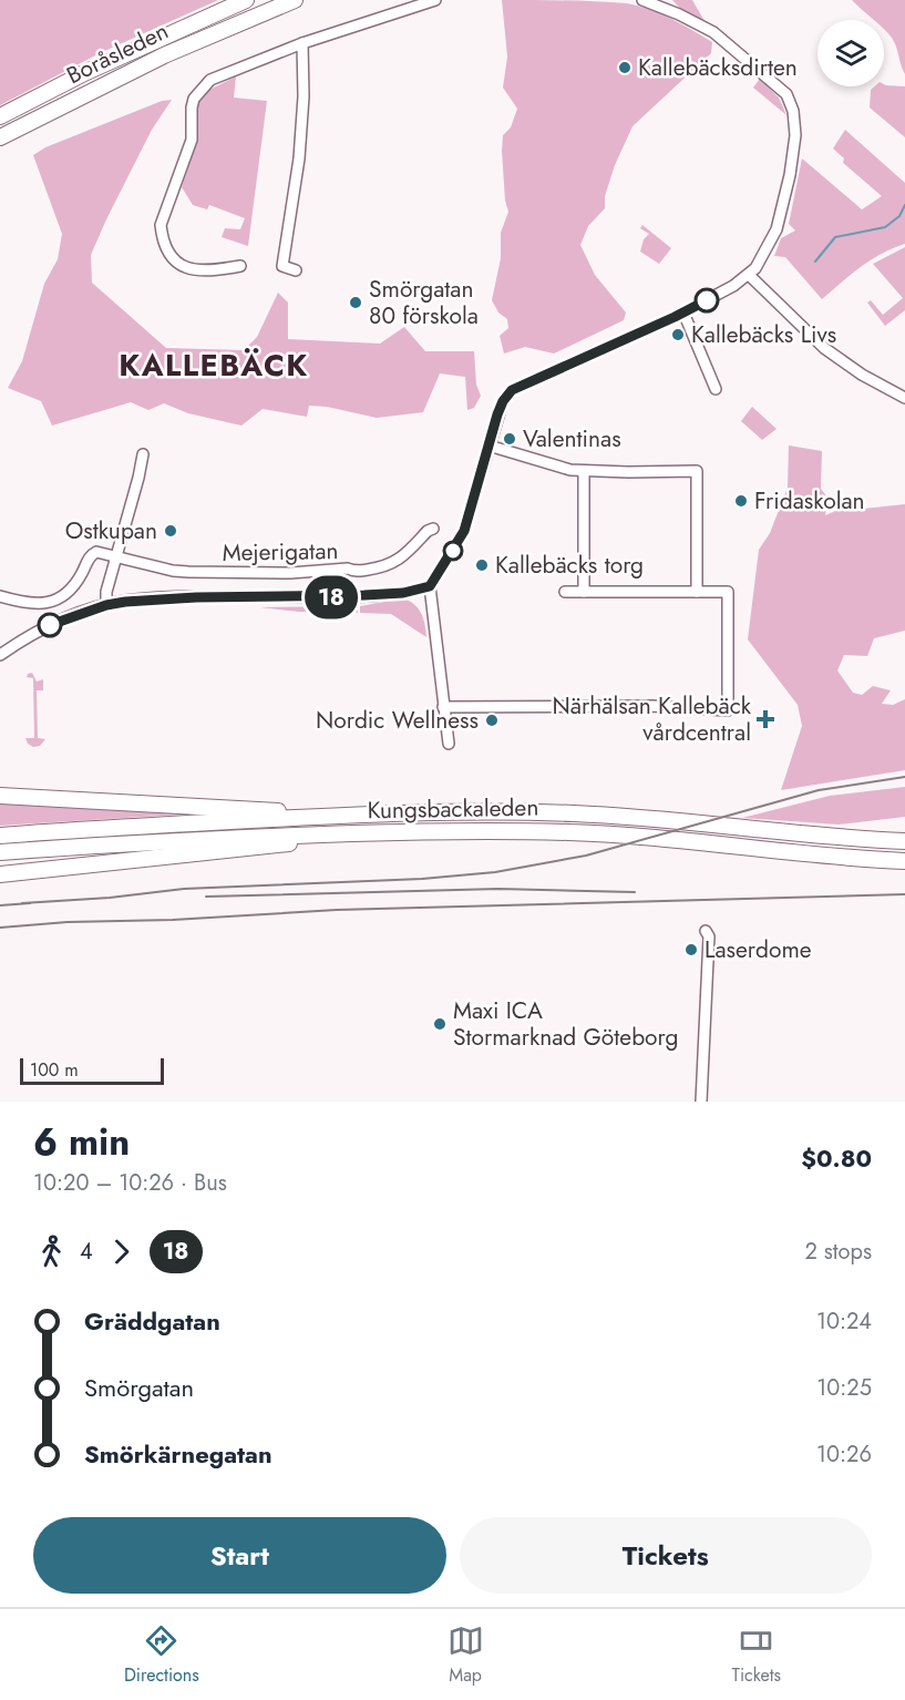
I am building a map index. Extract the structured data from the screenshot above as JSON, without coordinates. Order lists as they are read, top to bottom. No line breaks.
{"streets":{"highway":["Boråsleden","Kungsbackaleden"],"street":["Mejerigatan"]},"districts":["KALLEBÄCK"],"places":{"other":["Kallebäcksdirten","Smörgatan 80 förskola","Kallebäcks Livs","Valentinas","Fridaskolan","Ostkupan","Kallebäcks torg","Nordic Wellness","Laserdome","Maxi ICA Stormarknad Göteborg"],"health":["Närhälsan Kallebäck vårdcentral"]},"lines":["bus line 18"],"scale_bar":"100 m","page":{"on_map":"18","scale":"100 m","heading":["6 min","10:20 – 10:26 · Bus","$0.80"],"legs":["4","18","2 stops"],"list":[{"name":"Gräddgatan","value":"10:24"},{"name":"Smörgatan","value":"10:25"},{"name":"Smörkärnegatan","value":"10:26"}],"buttons":["Start","Tickets"],"tabs":["Directions","Map","Tickets"]}}
